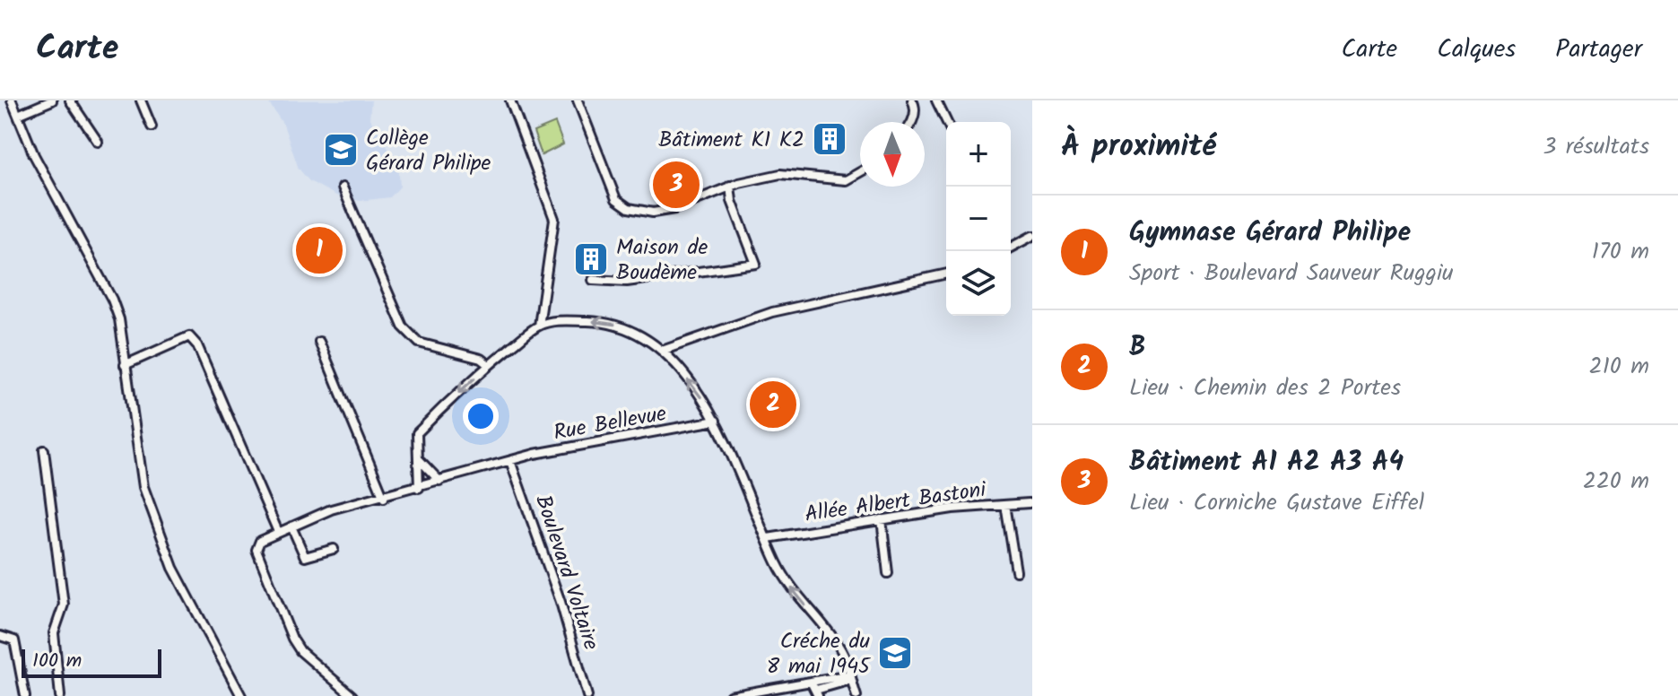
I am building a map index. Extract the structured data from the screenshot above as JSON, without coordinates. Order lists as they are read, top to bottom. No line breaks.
{"streets":{"street":["Rue Bellevue","Allée Albert Bastoni","Boulevard Voltaire"]},"crossings":[["Rue Bellevue","Boulevard Voltaire"]],"places":{"building":["Bâtiment K1 K2","Maison de Boudème"],"school or university":["Collège Gérard Philipe","Créche du 8 mai 1945"]},"scale_bar":"100 m","north":"bottom","page":{"header":"Carte","nav":["Carte","Calques","Partager"],"heading":["À proximité","3 résultats"],"map_buttons":["+","−"],"pins":["3","1","2"],"list":[{"mark":"1","name":"Gymnase Gérard Philipe","note":"Sport · Boulevard Sauveur Ruggiu","value":"170 m"},{"mark":"2","name":"B","note":"Lieu · Chemin des 2 Portes","value":"210 m"},{"mark":"3","name":"Bâtiment A1 A2 A3 A4","note":"Lieu · Corniche Gustave Eiffel","value":"220 m"}],"scale":"100 m"}}
